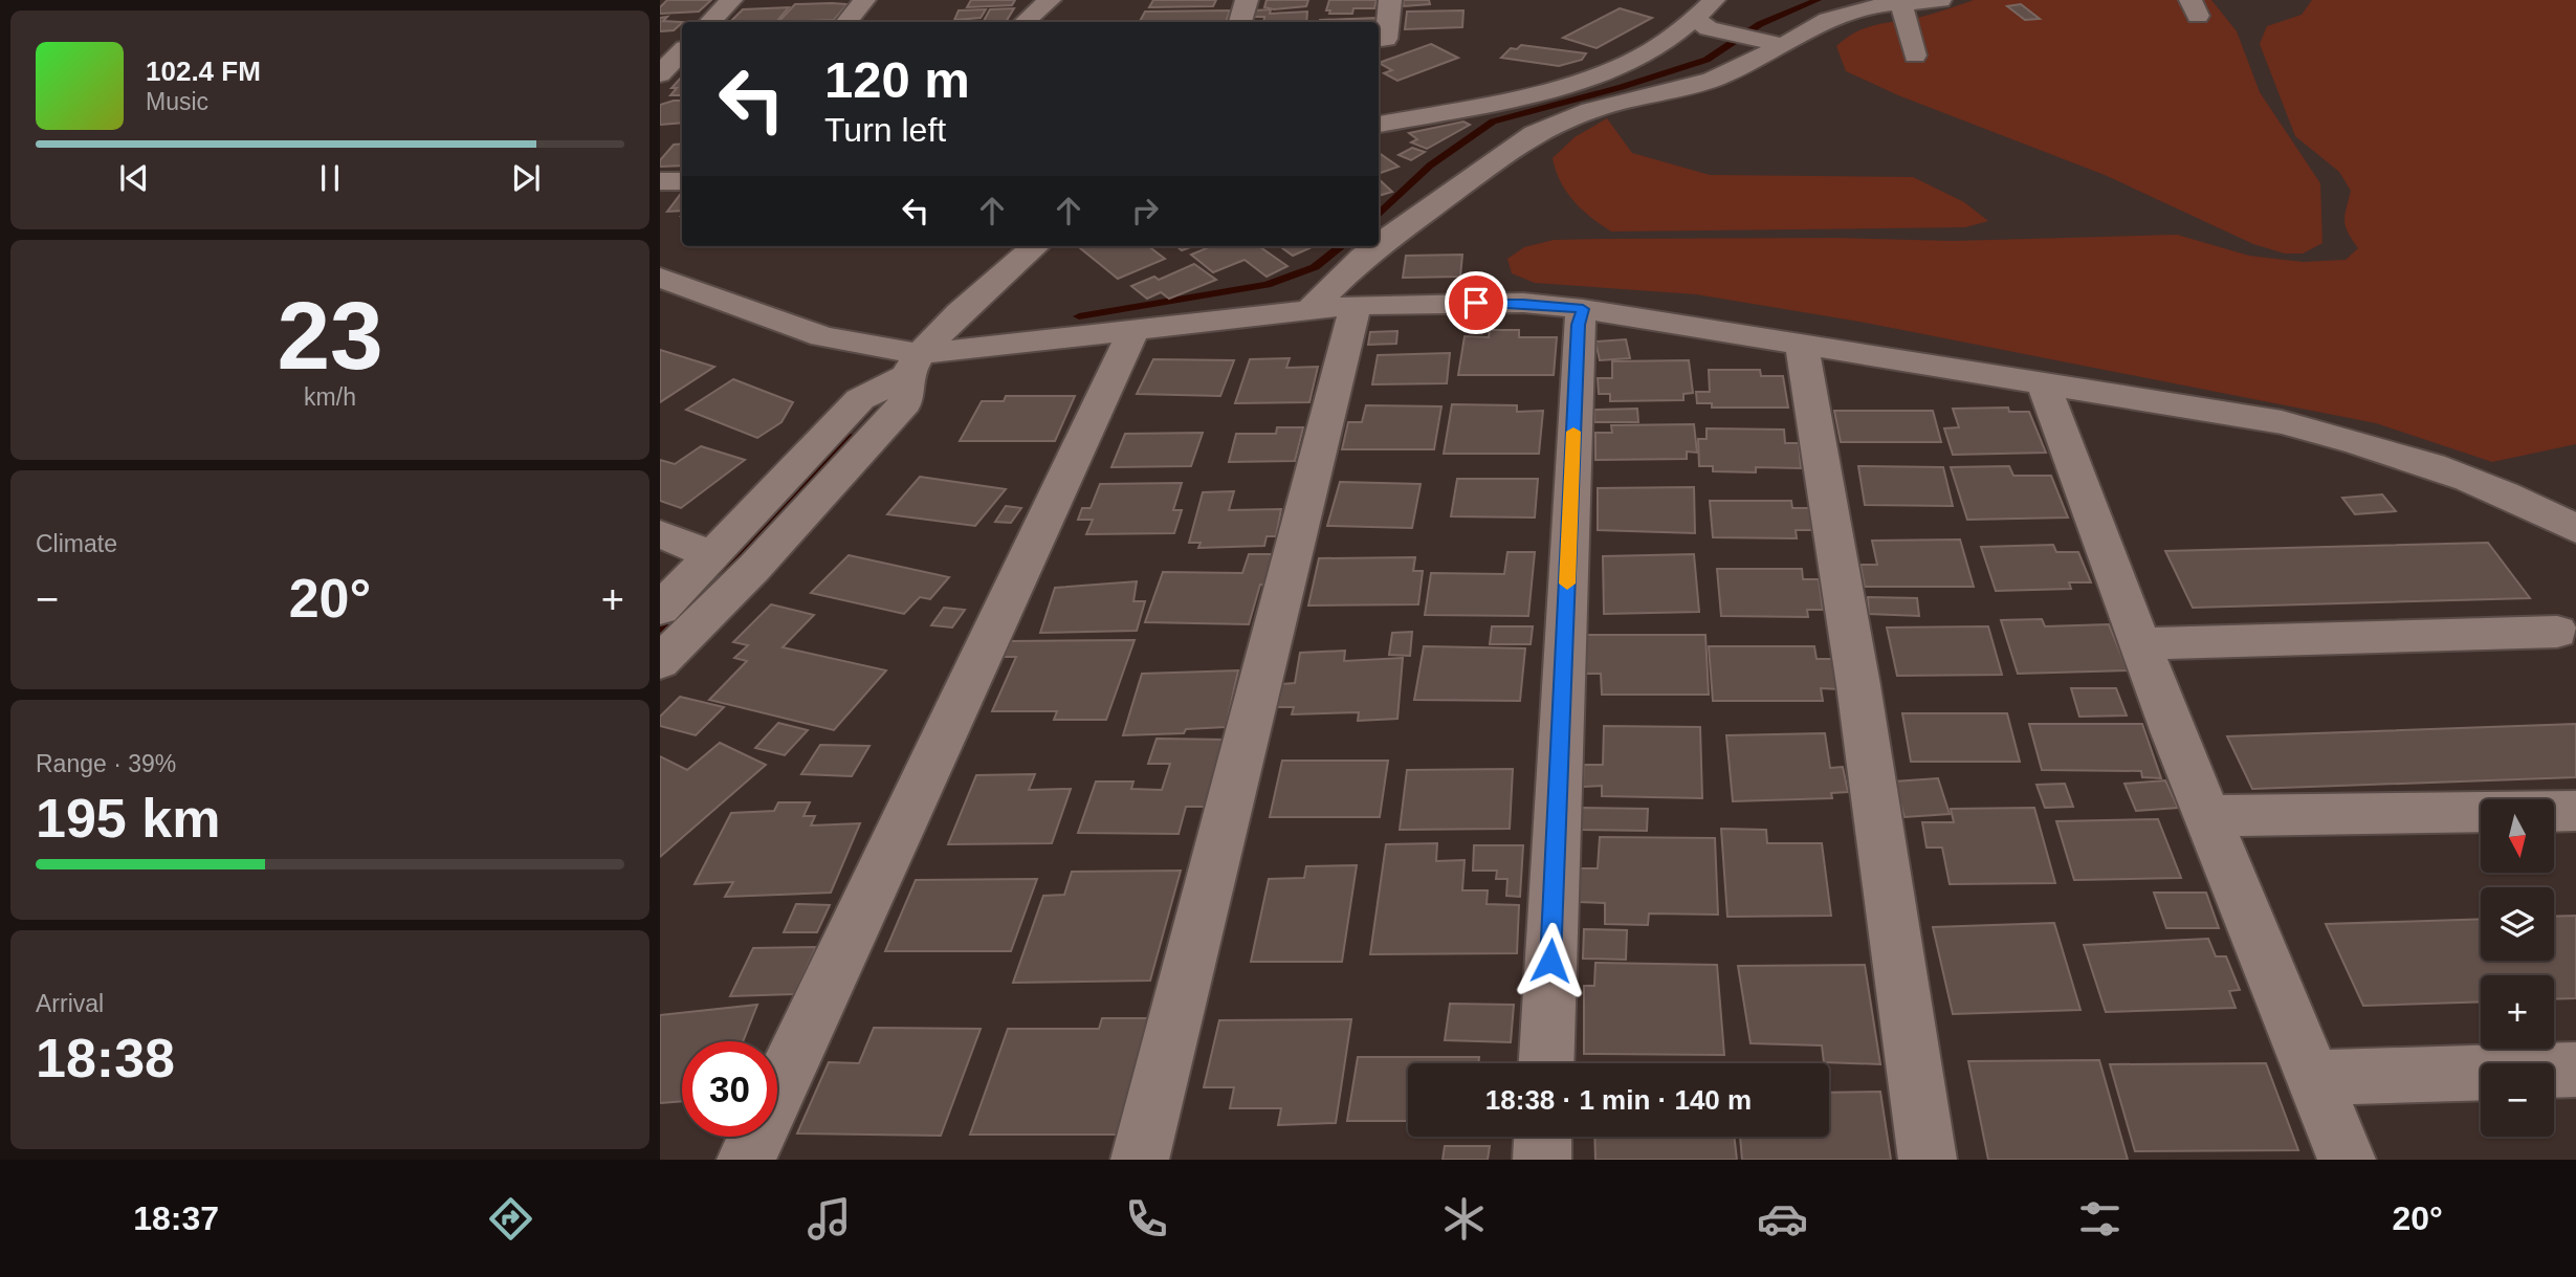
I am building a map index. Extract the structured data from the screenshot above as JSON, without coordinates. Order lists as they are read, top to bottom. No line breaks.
{"north":"bottom","page":{"turn":["120 m","Turn left"],"song":["102.4 FM","Music"],"tile":[["23","km/h"],"Climate",["Range · 39%","195 km"],["Arrival","18:38"]],"heat":["−","20°","+"],"map_buttons":["+","−"],"limit":"30","trip":"18:38 · 1 min · 140 m","tabs":["18:37","20°"]}}
